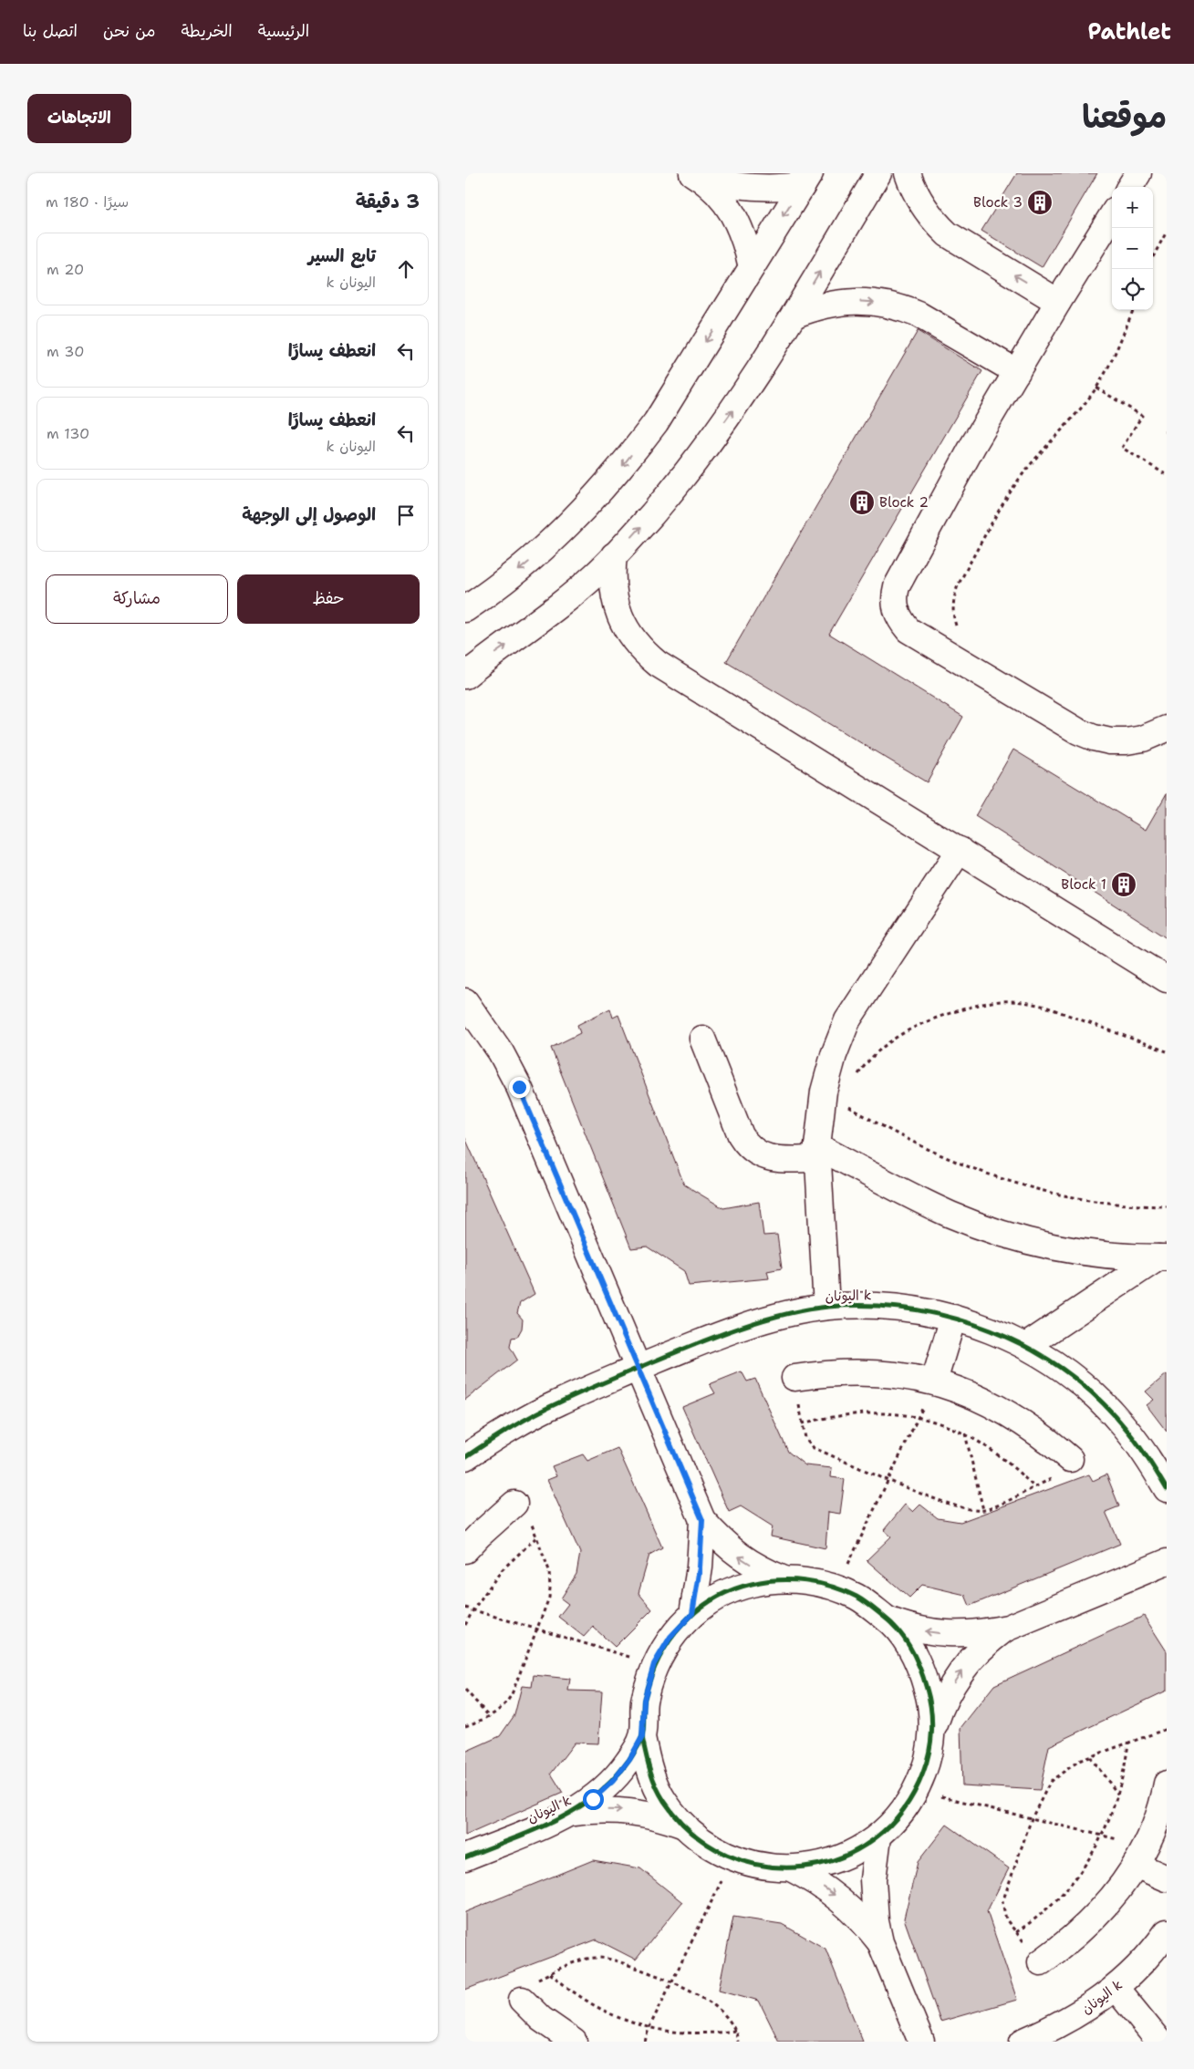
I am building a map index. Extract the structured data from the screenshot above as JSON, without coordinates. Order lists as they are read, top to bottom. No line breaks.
{"streets":{"street":["اليونان k"]},"places":{"building":["Block 3","Block 2","Block 1"]},"page":{"header":"Pathlet","nav":["الرئيسية","الخريطة","من نحن","اتصل بنا"],"title":"موقعنا","buttons":["الاتجاهات",["حفظ","مشاركة"]],"heading":["3 دقيقة","سيرًا · 180 m"],"map_buttons":["+","−"],"list":[["تابع السير","اليونان k","20 m"],["انعطف يسارًا","30 m"],["انعطف يسارًا","اليونان k","130 m"],"الوصول إلى الوجهة"]}}
